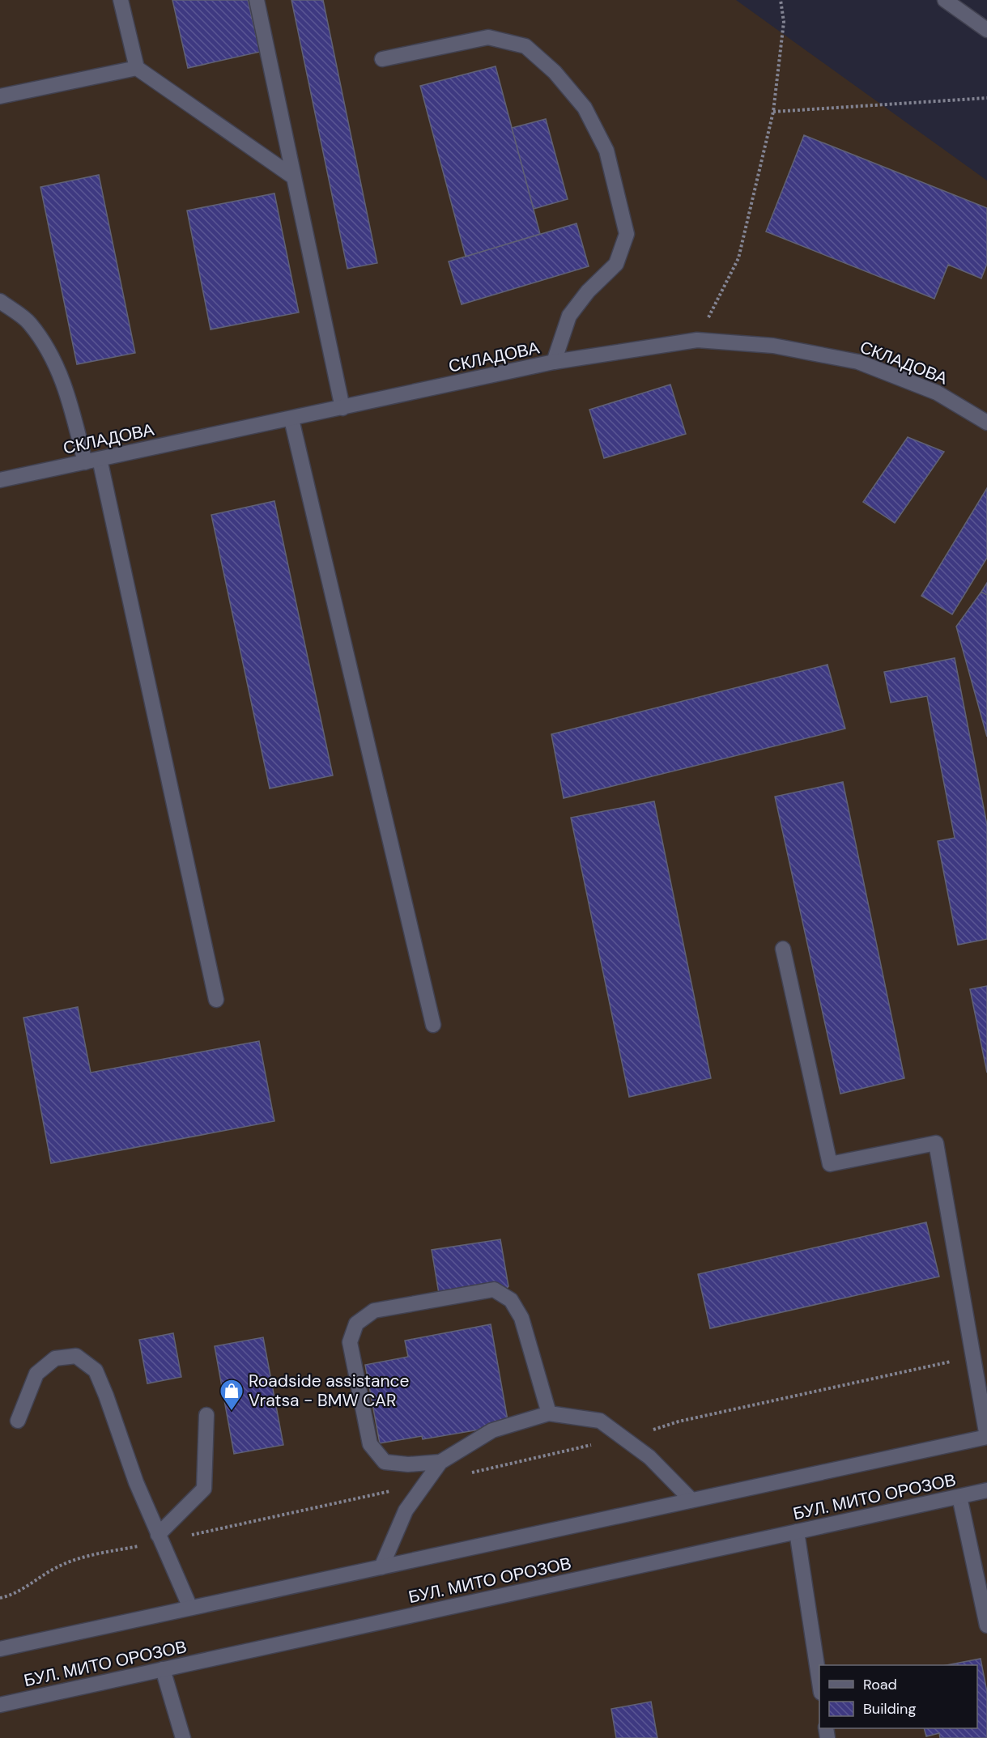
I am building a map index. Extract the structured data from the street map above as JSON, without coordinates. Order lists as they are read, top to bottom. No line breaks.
{"streets":{"main road":["СКЛАДОВА","БУЛ. МИТО ОРОЗОВ"]},"places":{"shop":["Roadside assistance Vratsa - BMW CAR"]},"legend":["Road","Building"]}
